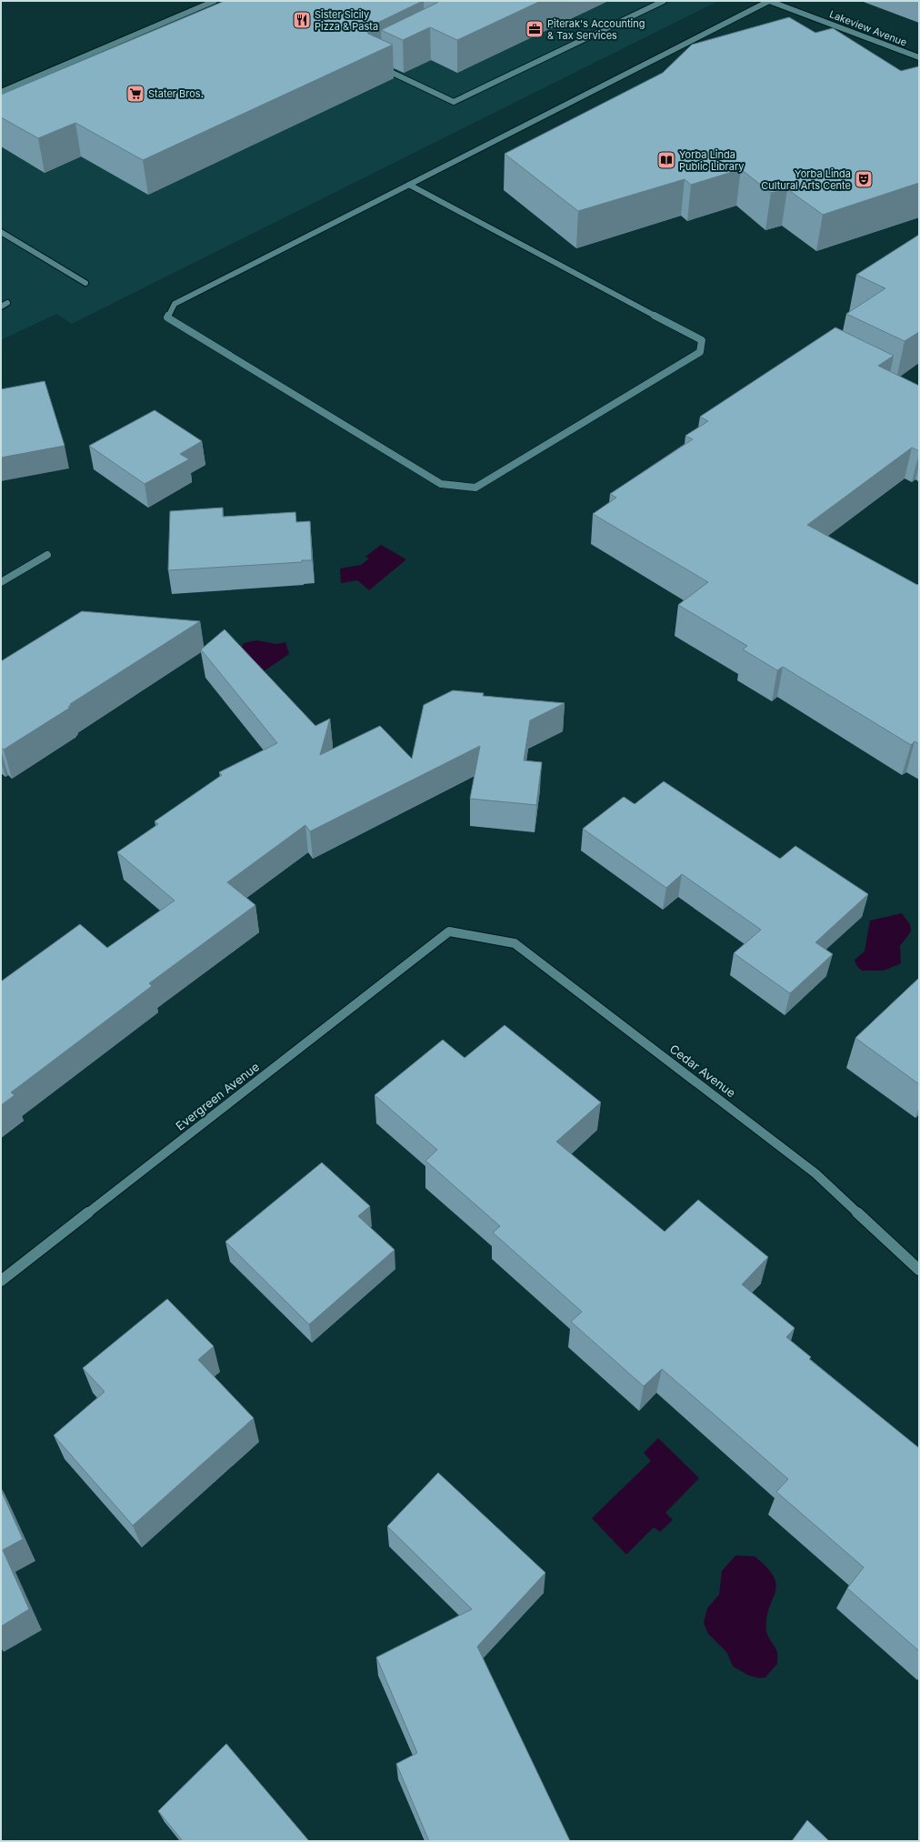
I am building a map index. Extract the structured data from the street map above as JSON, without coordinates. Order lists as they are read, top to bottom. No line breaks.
{"streets":{"street":["Lakeview Avenue","Cedar Avenue","Evergreen Avenue"]},"crossings":[["Cedar Avenue","Evergreen Avenue"]],"places":{"restaurant":["Sister Sicily Pizza & Pasta"],"office":["Piterak's Accounting & Tax Services"],"supermarket":["Stater Bros."],"library":["Yorba Linda Public Library"],"theatre":["Yorba Linda Cultural Arts Cente"]}}
